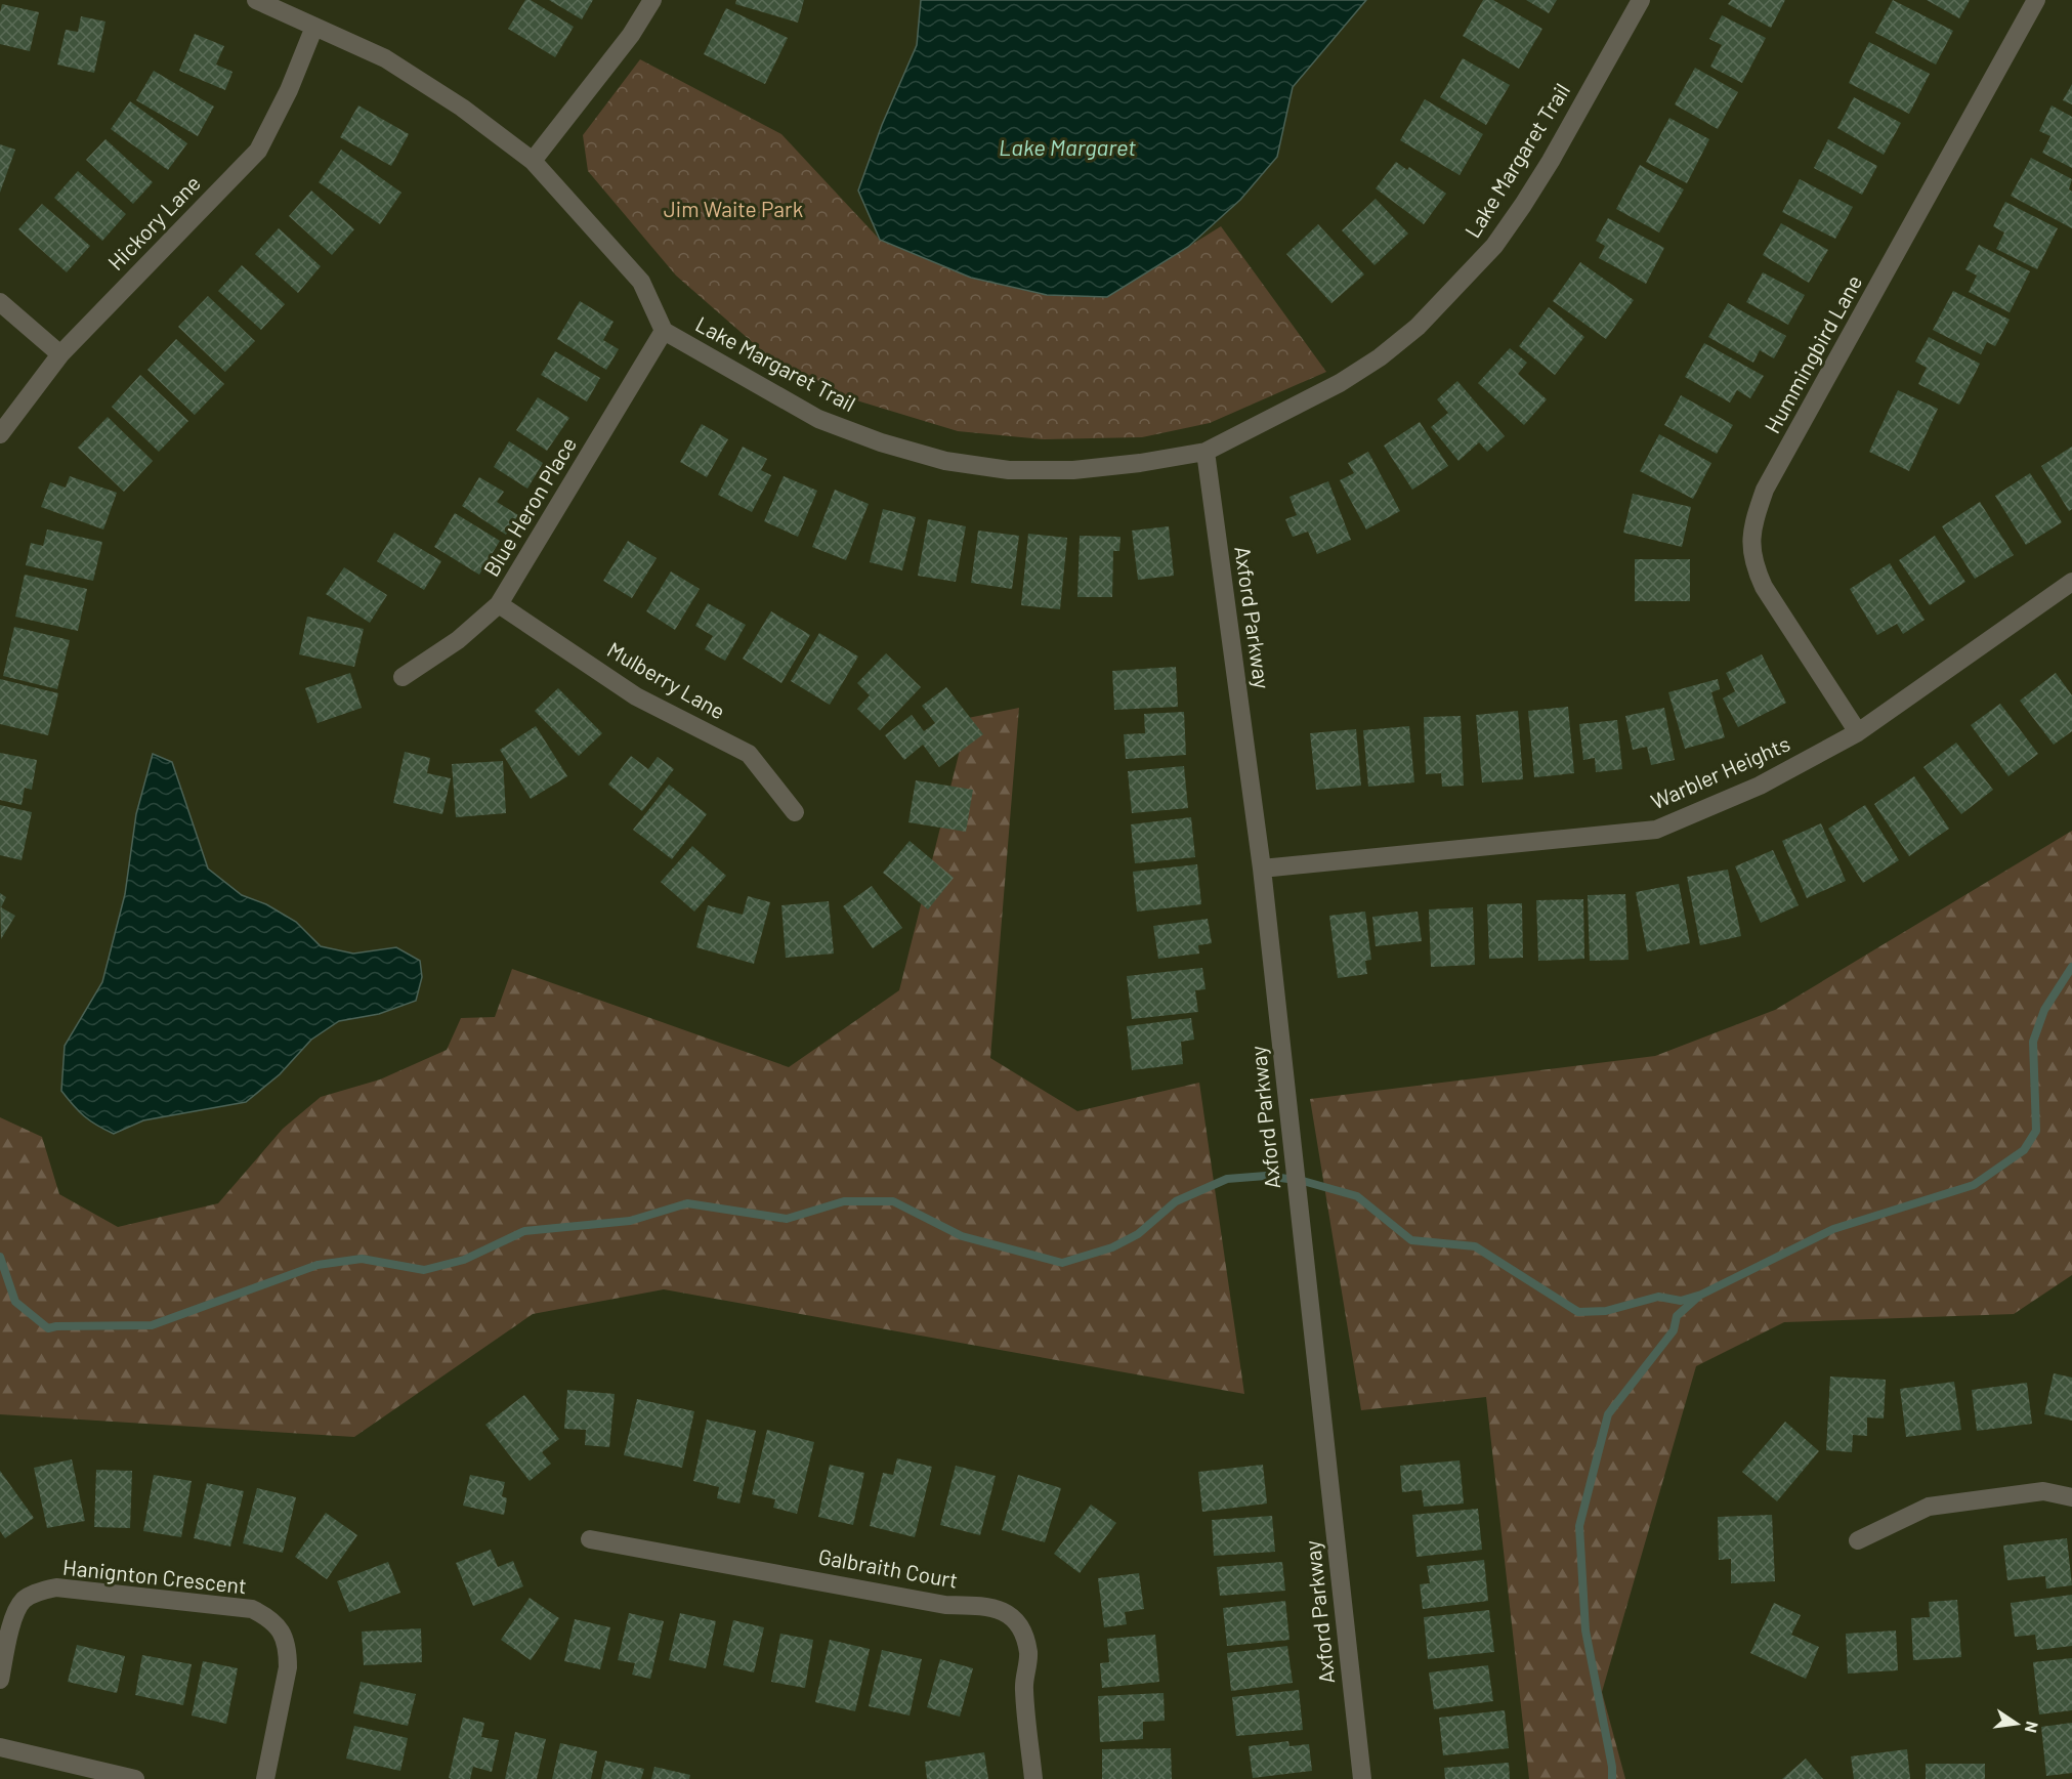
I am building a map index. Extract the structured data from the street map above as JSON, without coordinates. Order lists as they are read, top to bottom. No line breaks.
{"streets":{"street":["Lake Margaret Trail","Hickory Lane","Hummingbird Lane","Blue Heron Place","Axford Parkway","Mulberry Lane","Warbler Heights","Galbraith Court","Hanignton Crescent"]},"crossings":[["Lake Margaret Trail","Hickory Lane"],["Lake Margaret Trail","Blue Heron Place"],["Lake Margaret Trail","Axford Parkway"],["Hummingbird Lane","Warbler Heights"],["Blue Heron Place","Mulberry Lane"],["Axford Parkway","Warbler Heights"]],"water":["Lake Margaret"],"parks":["Jim Waite Park"],"north":"right"}
